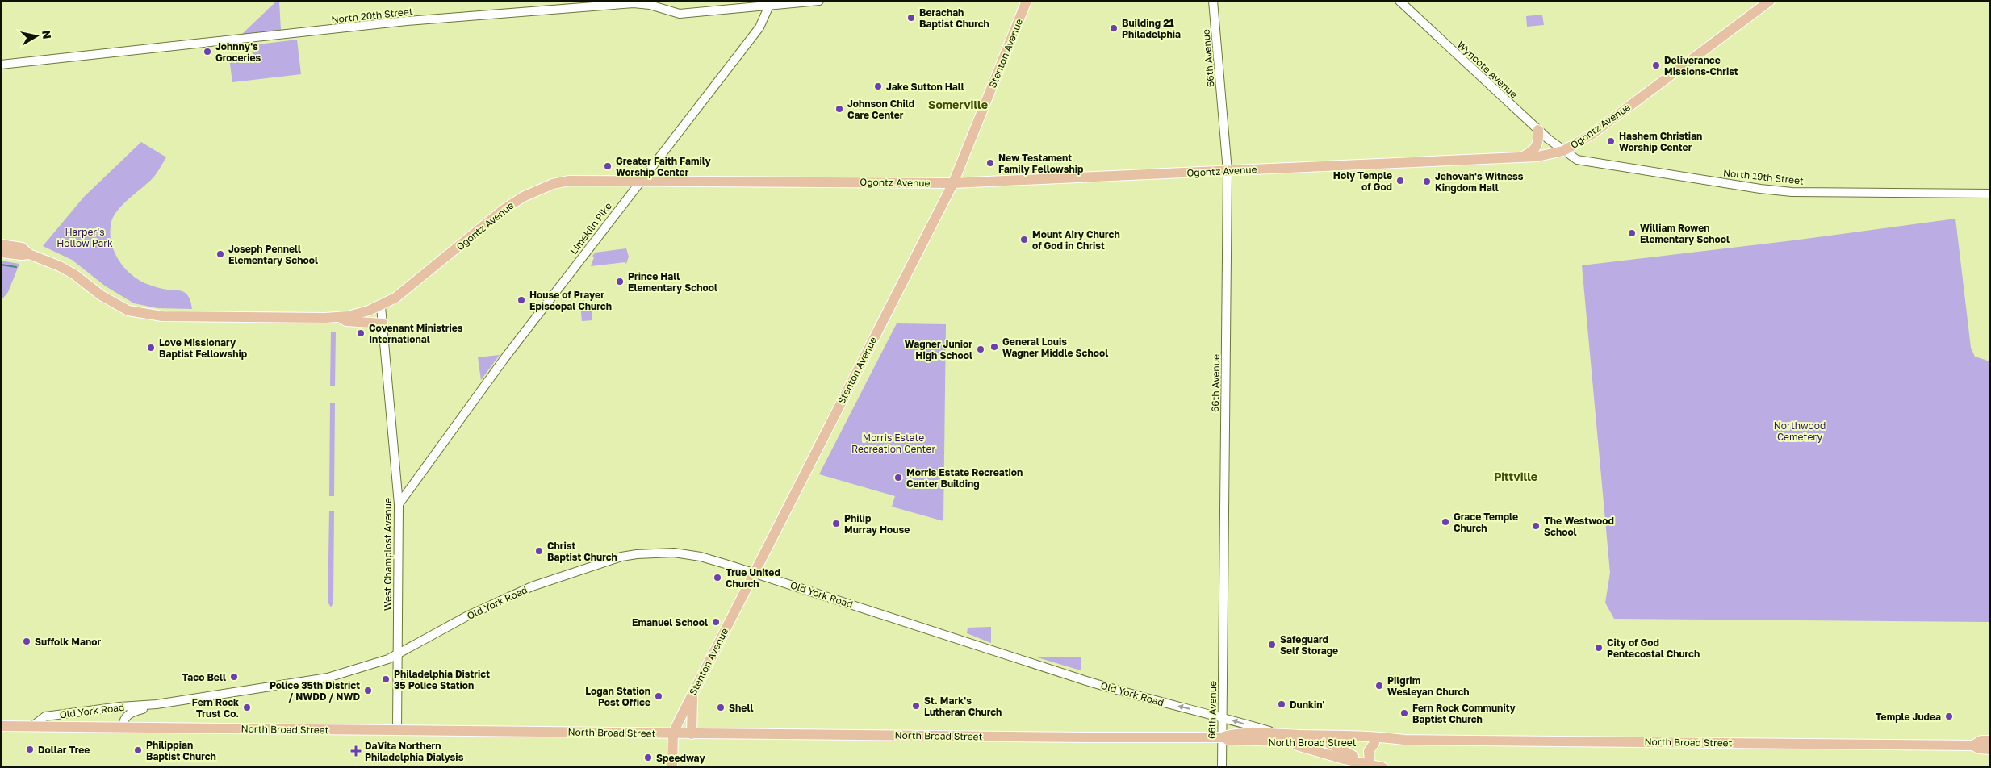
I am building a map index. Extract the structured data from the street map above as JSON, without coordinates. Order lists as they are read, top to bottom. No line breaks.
{"streets":{"main road":["Stenton Avenue","Ogontz Avenue","Old York Road","North Broad Street"],"street":["North 20th Street","66th Avenue","Wyncote Avenue","North 19th Street","Limekiln Pike","West Champlost Avenue"]},"crossings":[["North 20th Street","Limekiln Pike"],["Stenton Avenue","Ogontz Avenue"],["Stenton Avenue","Old York Road"],["Stenton Avenue","North Broad Street"],["66th Avenue","Ogontz Avenue"],["66th Avenue","Old York Road"],["66th Avenue","North Broad Street"],["Wyncote Avenue","Ogontz Avenue"],["Wyncote Avenue","North 19th Street"],["Ogontz Avenue","North 19th Street"],["Ogontz Avenue","Limekiln Pike"],["Ogontz Avenue","West Champlost Avenue"],["Limekiln Pike","West Champlost Avenue"],["West Champlost Avenue","Old York Road"],["West Champlost Avenue","North Broad Street"],["Old York Road","North Broad Street"]],"one_way":["Old York Road"],"districts":["Somerville","Pittville"],"parks":["Harper's Hollow Park","Northwood Cemetery","Morris Estate Recreation Center"],"places":{"other":["Berachah Baptist Church","Building 21 Philadelphia","Johnny's Groceries","Deliverance Missions-Christ","Jake Sutton Hall","Johnson Child Care Center","Hashem Christian Worship Center","New Testament Family Fellowship","Greater Faith Family Worship Center","Holy Temple of God","Jehovah's Witness Kingdom Hall","William Rowen Elementary School","Mount Airy Church of God in Christ","Joseph Pennell Elementary School","Prince Hall Elementary School","House of Prayer Episcopal Church","Covenant Ministries International","General Louis Wagner Middle School","Love Missionary Baptist Fellowship","Wagner Junior High School","Morris Estate Recreation Center Building","Grace Temple Church","Philip Murray House","The Westwood School","Christ Baptist Church","True United Church","Emanuel School","Suffolk Manor","Safeguard Self Storage","City of God Pentecostal Church","Taco Bell","Philadelphia District 35 Police Station","Pilgrim Wesleyan Church","Police 35th District / NWDD / NWD","Logan Station Post Office","Dunkin'","St. Mark's Lutheran Church","Fern Rock Trust Co.","Shell","Fern Rock Community Baptist Church","Temple Judea","Dollar Tree","Philippian Baptist Church","Speedway"],"health":["DaVita Northern Philadelphia Dialysis"]},"north":"right"}
